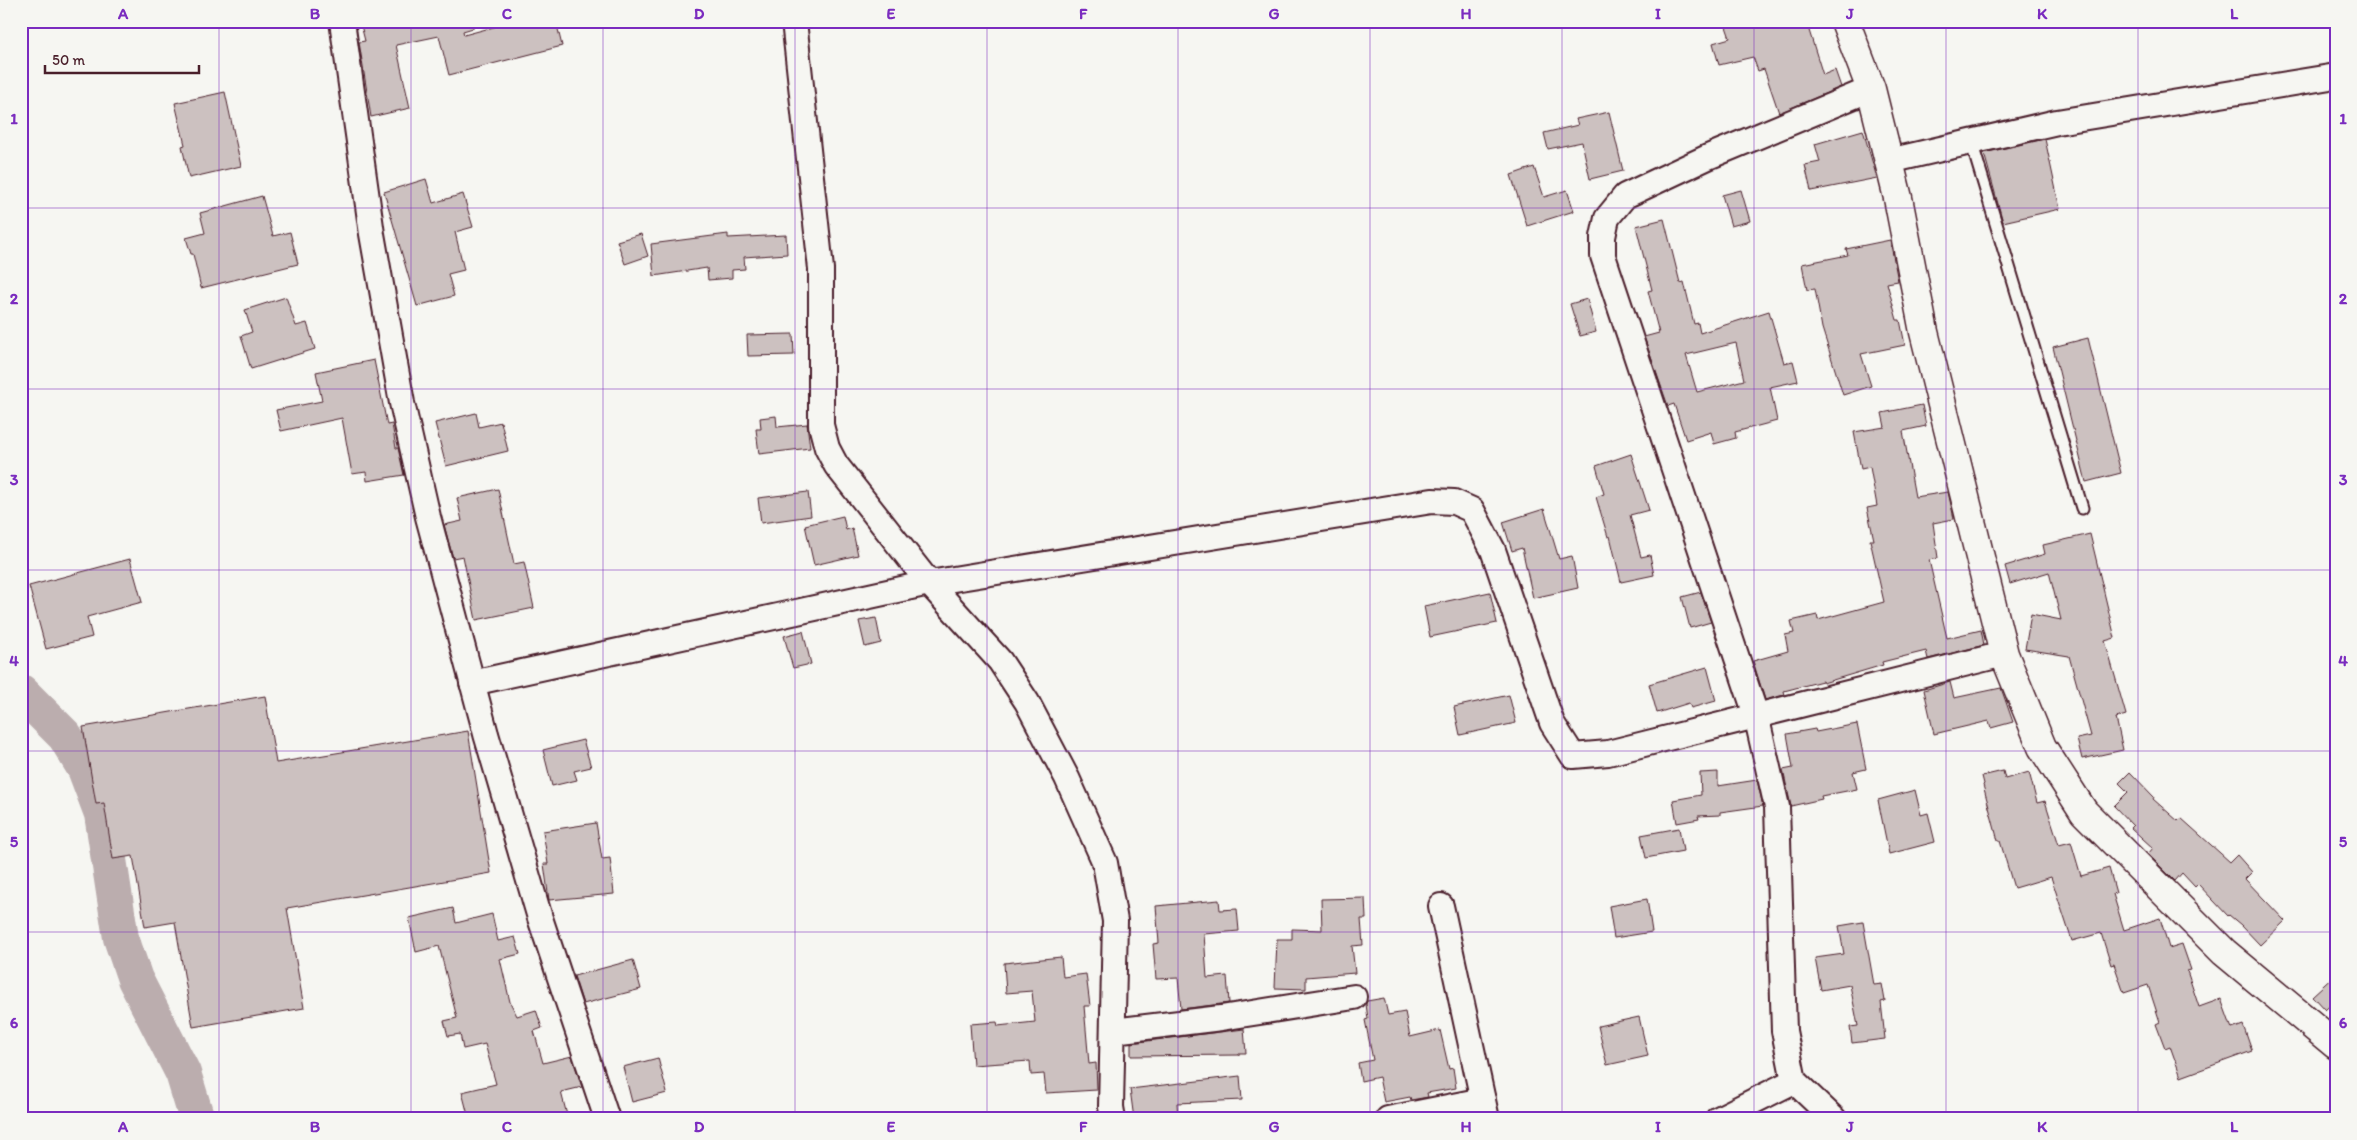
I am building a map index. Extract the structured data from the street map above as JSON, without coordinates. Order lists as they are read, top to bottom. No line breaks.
{"scale_bar":"50 m","grid":{"columns":["A","B","C","D","E","F","G","H","I","J","K","L"],"rows":["1","2","3","4","5","6"]}}
